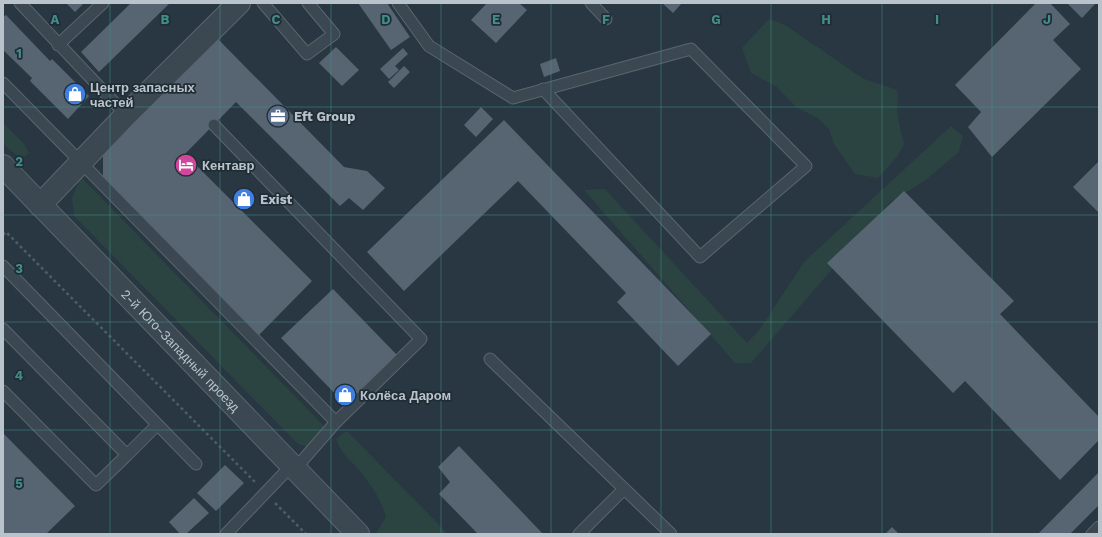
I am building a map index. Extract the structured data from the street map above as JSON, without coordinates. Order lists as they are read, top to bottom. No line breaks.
{"streets":{"street":["2-й Юго-Западный проезд"]},"places":{"shop":["Центр запасных частей","Exist","Колёса Даром"],"office":["Eft Group"],"hotel":["Кентавр"]},"grid":{"columns":["A","B","C","D","E","F","G","H","I","J"],"rows":["1","2","3","4","5"]}}
